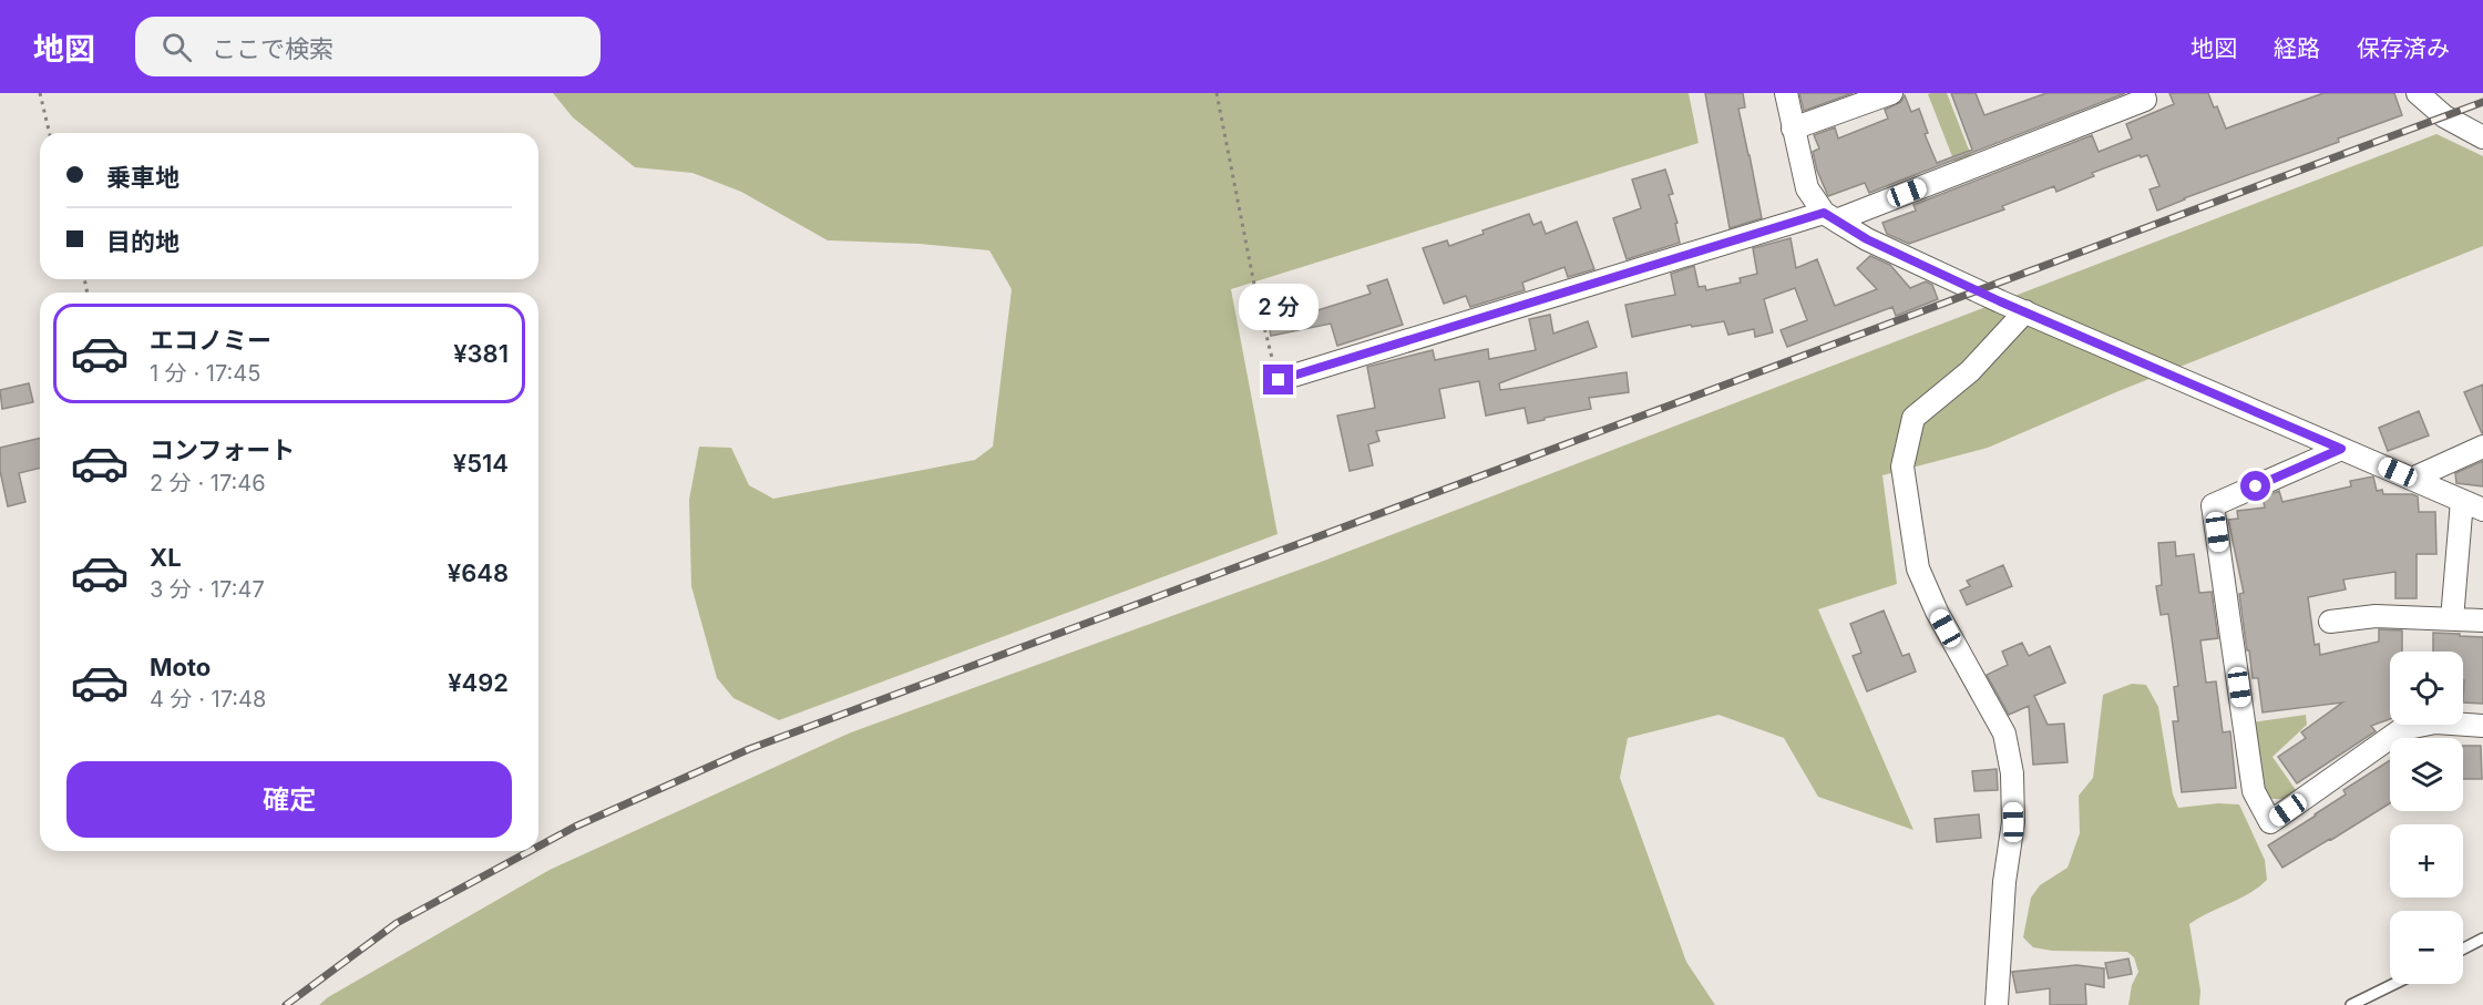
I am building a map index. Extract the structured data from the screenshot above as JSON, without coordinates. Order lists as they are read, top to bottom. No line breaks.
{"page":{"header":"地図","search":"ここで検索","nav":["地図","経路","保存済み"],"banner":["乗車地","目的地"],"bubble":"2 分","list":[{"name":"エコノミー","note":"1 分 · 17:45","value":"¥381"},{"name":"コンフォート","note":"2 分 · 17:46","value":"¥514"},{"name":"XL","note":"3 分 · 17:47","value":"¥648"},{"name":"Moto","note":"4 分 · 17:48","value":"¥492"}],"map_buttons":["+","−"],"buttons":"確定"}}
